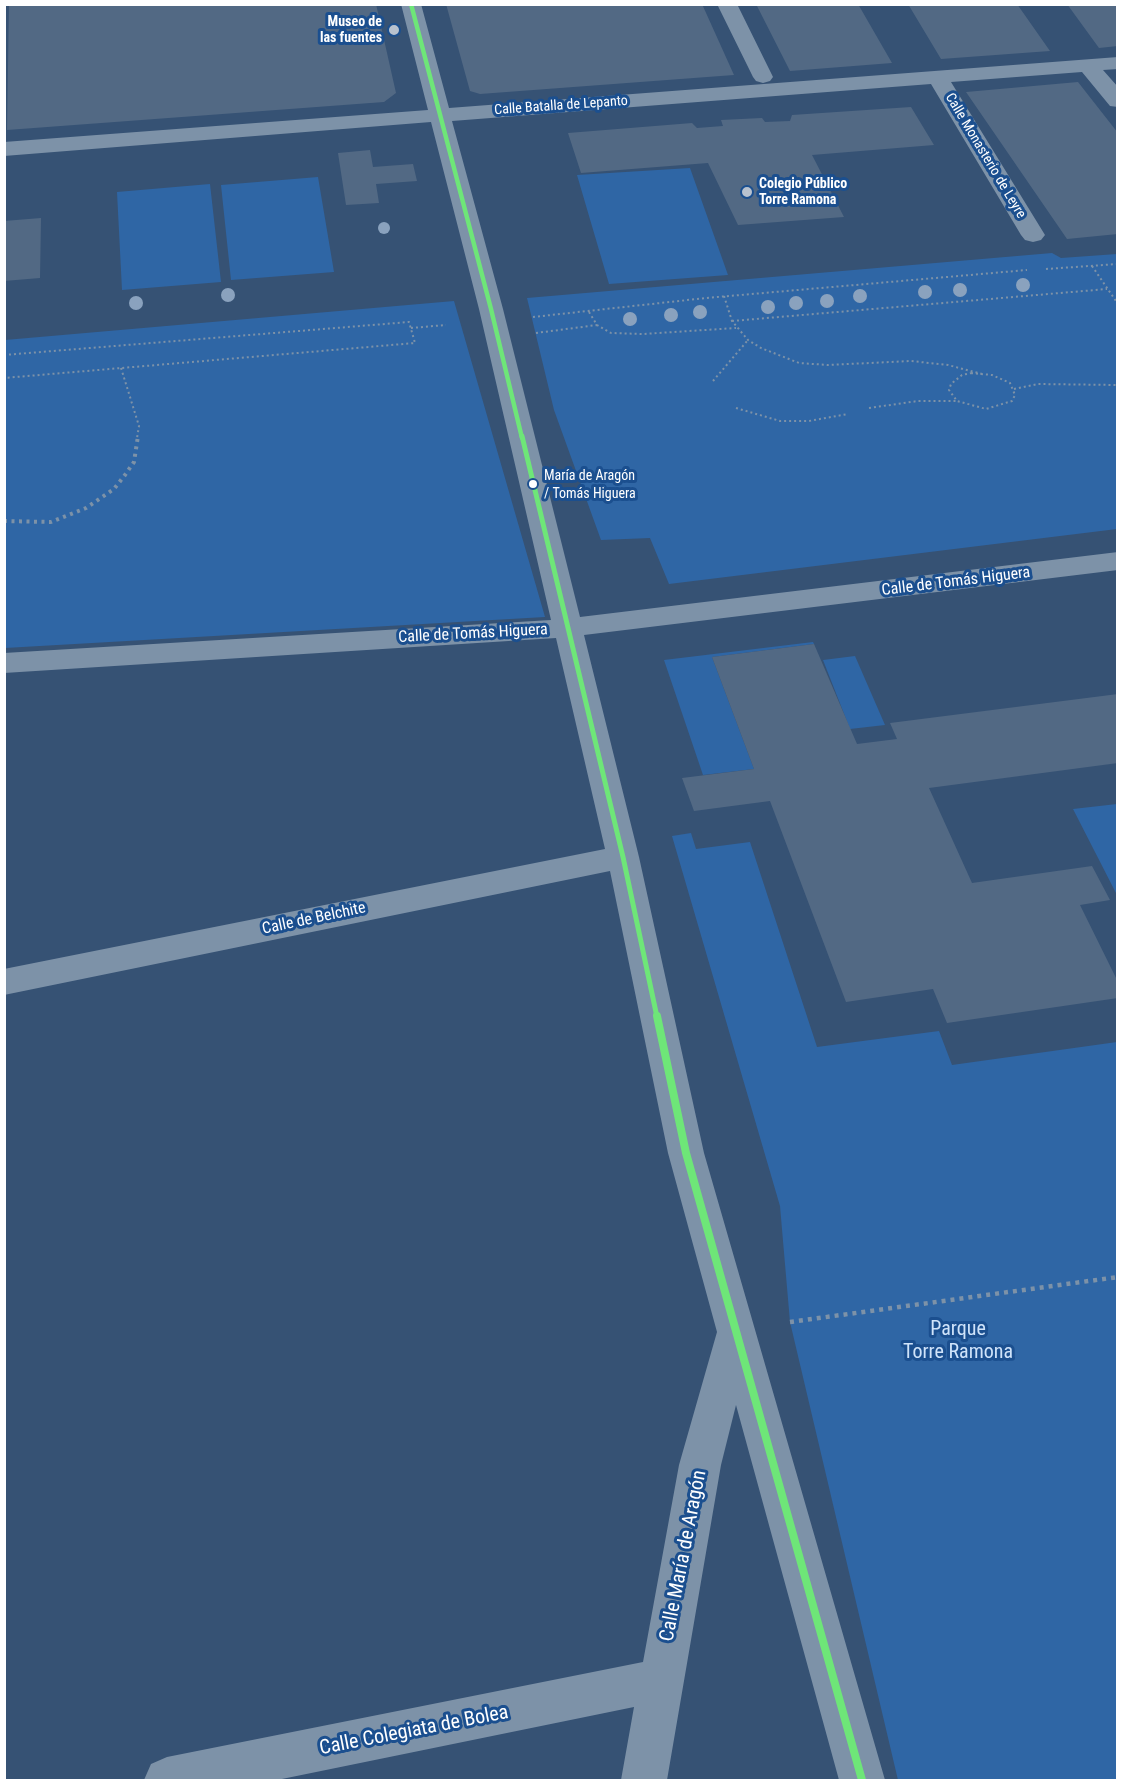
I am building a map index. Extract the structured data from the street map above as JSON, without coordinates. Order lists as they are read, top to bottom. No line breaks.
{"streets":{"street":["Calle Batalla de Lepanto","Calle Monasterio de Leyre","Calle de Tomás Higuera","Calle de Belchite","Calle María de Aragón","Calle Colegiata de Bolea"]},"crossings":[["Calle Batalla de Lepanto","Calle Monasterio de Leyre"],["Calle María de Aragón","Calle Colegiata de Bolea"]],"parks":["Parque Torre Ramona"],"places":["Museo de las fuentes","Colegio Público Torre Ramona","María de Aragón / Tomás Higuera"]}
